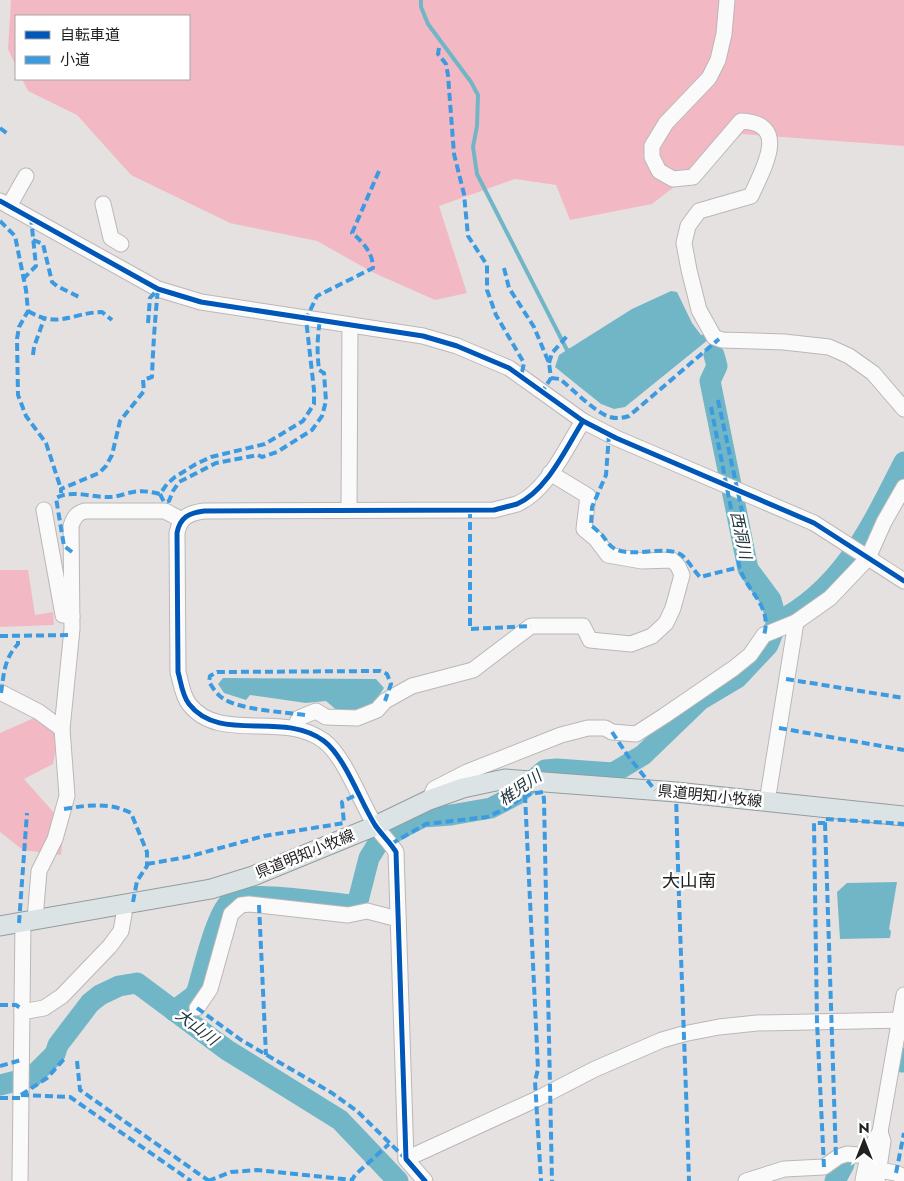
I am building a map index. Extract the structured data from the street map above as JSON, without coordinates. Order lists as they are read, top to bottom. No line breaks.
{"streets":{"main road":["県道明知小牧線"]},"districts":["大山南"],"water":["西洞川","椎児川","大山川"],"legend":["自転車道","小道"],"north":"top"}
